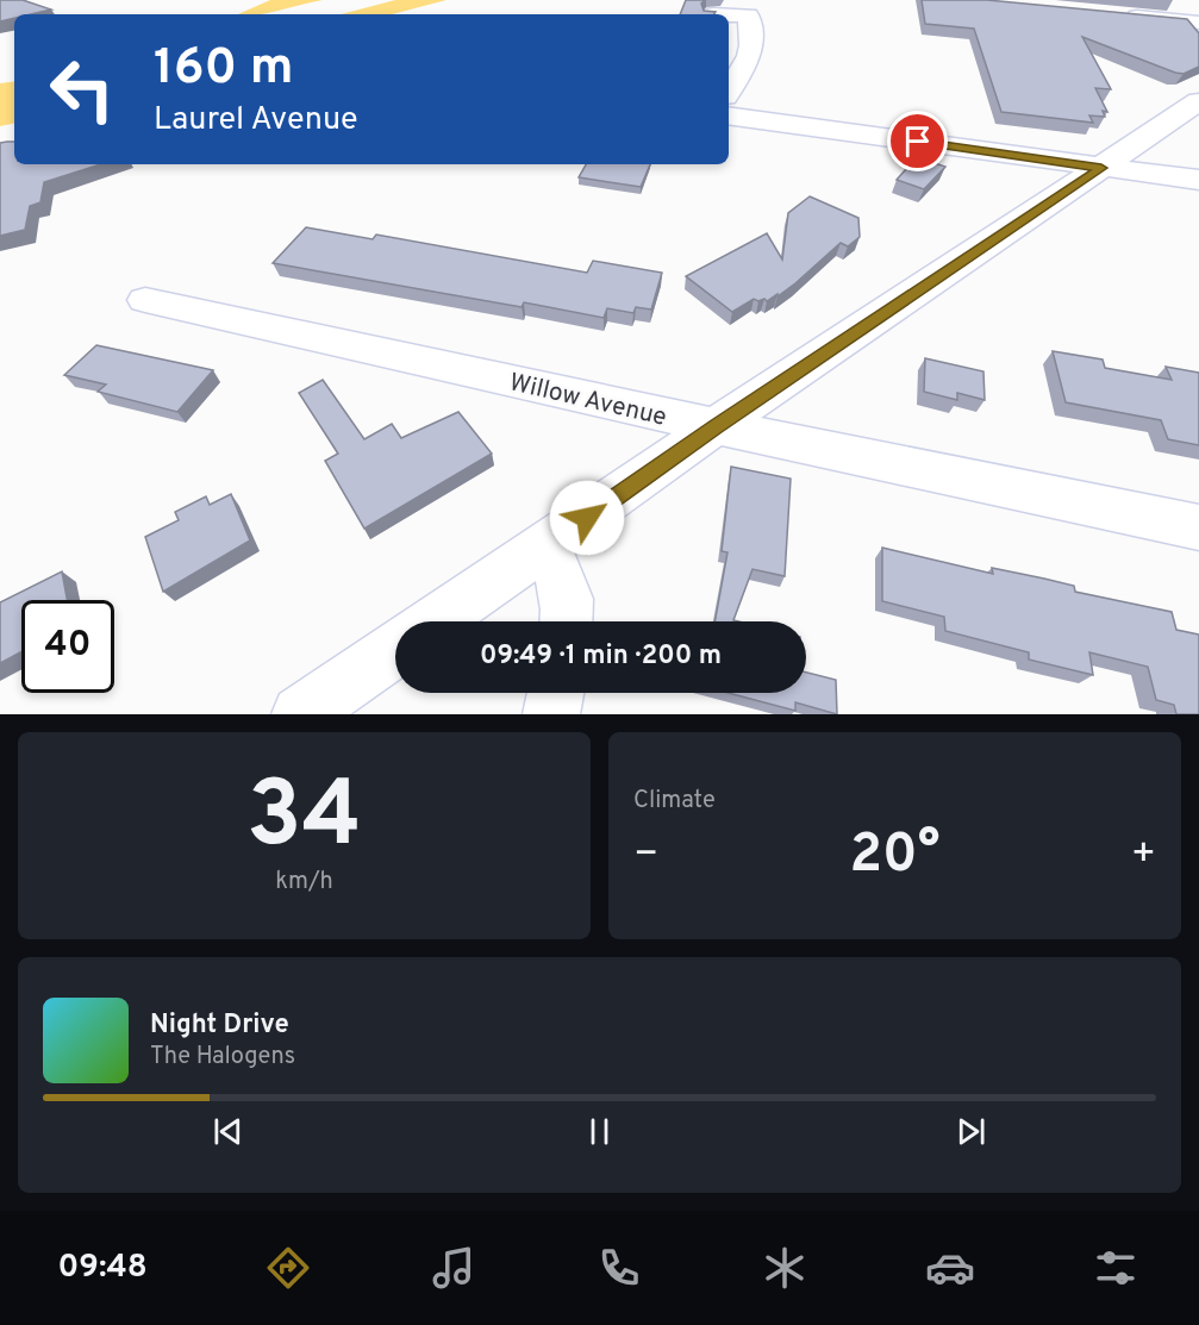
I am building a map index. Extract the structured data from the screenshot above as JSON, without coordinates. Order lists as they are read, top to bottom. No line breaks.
{"streets":{"street":["Willow Avenue"]},"page":{"turn":["160 m","Laurel Avenue"],"limit":"40","trip":"09:49 · 1 min · 200 m","tile":[["34","km/h"],"Climate"],"heat":["−","20°","+"],"song":["Night Drive","The Halogens"],"tabs":"09:48"}}
